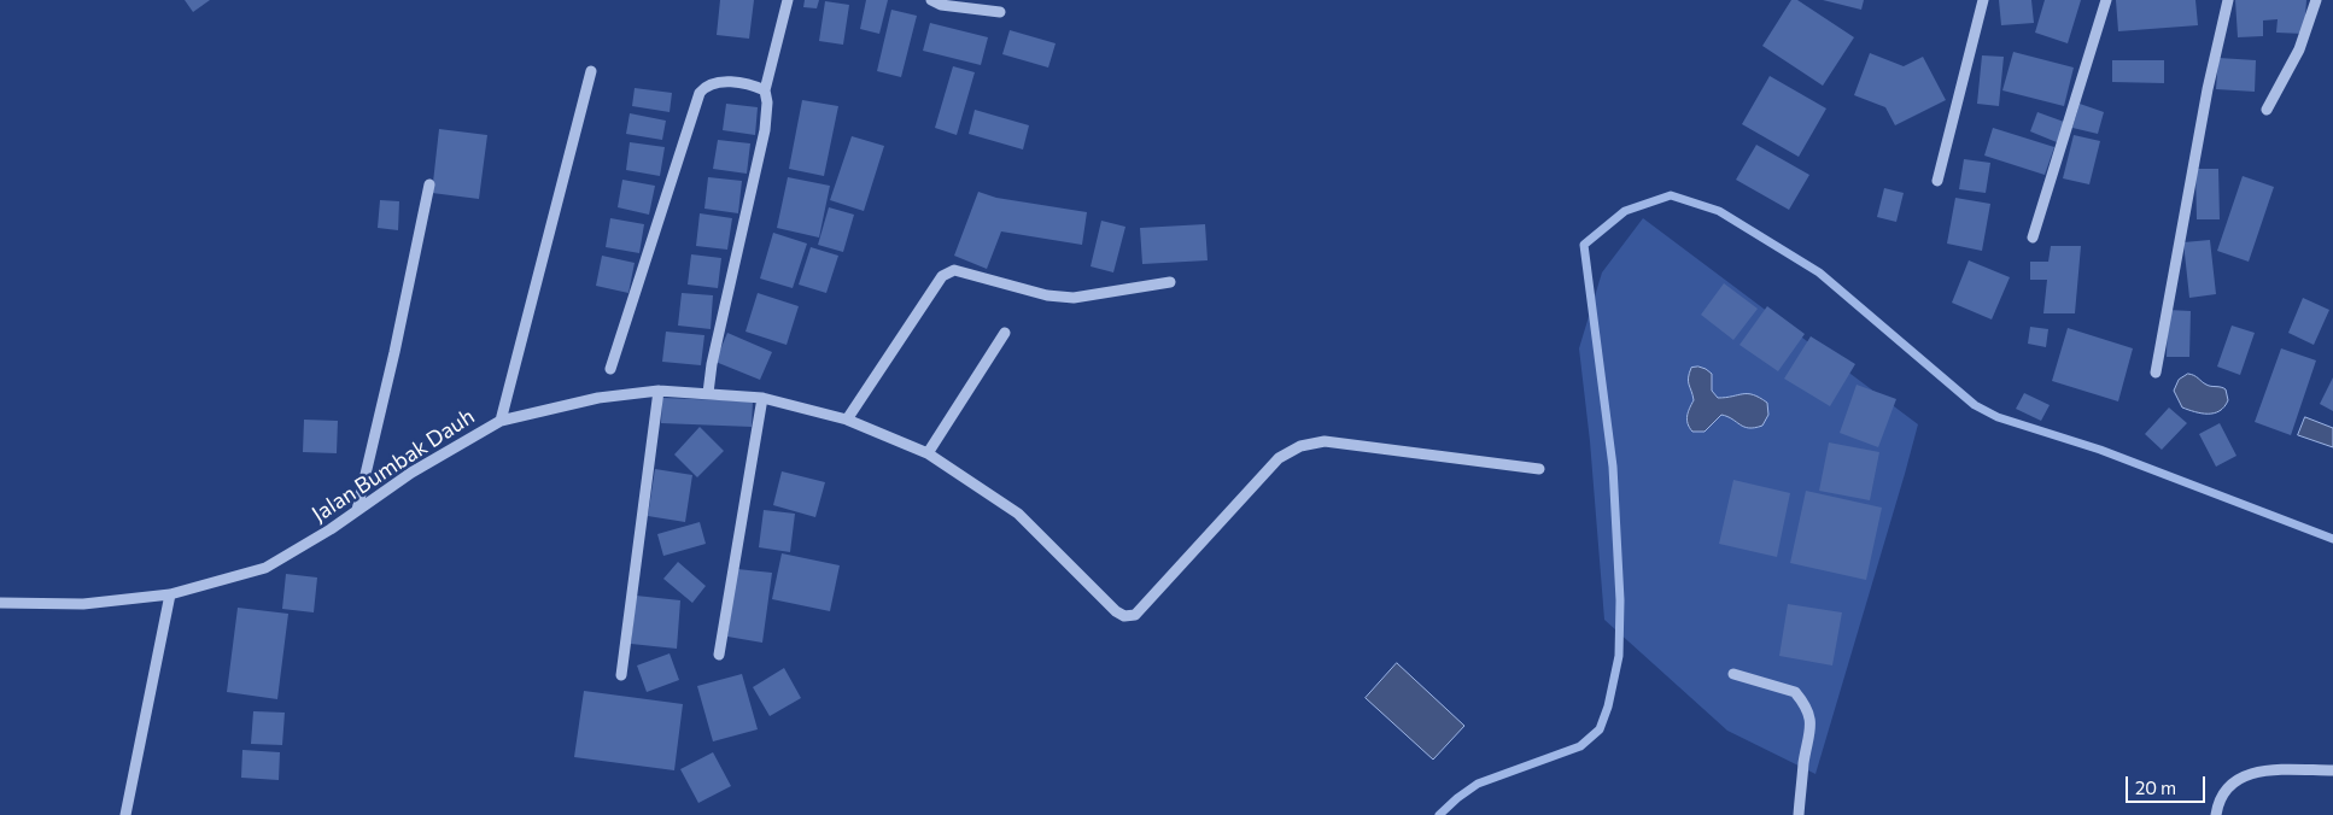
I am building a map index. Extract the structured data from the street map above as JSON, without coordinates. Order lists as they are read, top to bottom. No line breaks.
{"streets":{"street":["Jalan Bumbak Dauh"]},"scale_bar":"20 m"}
